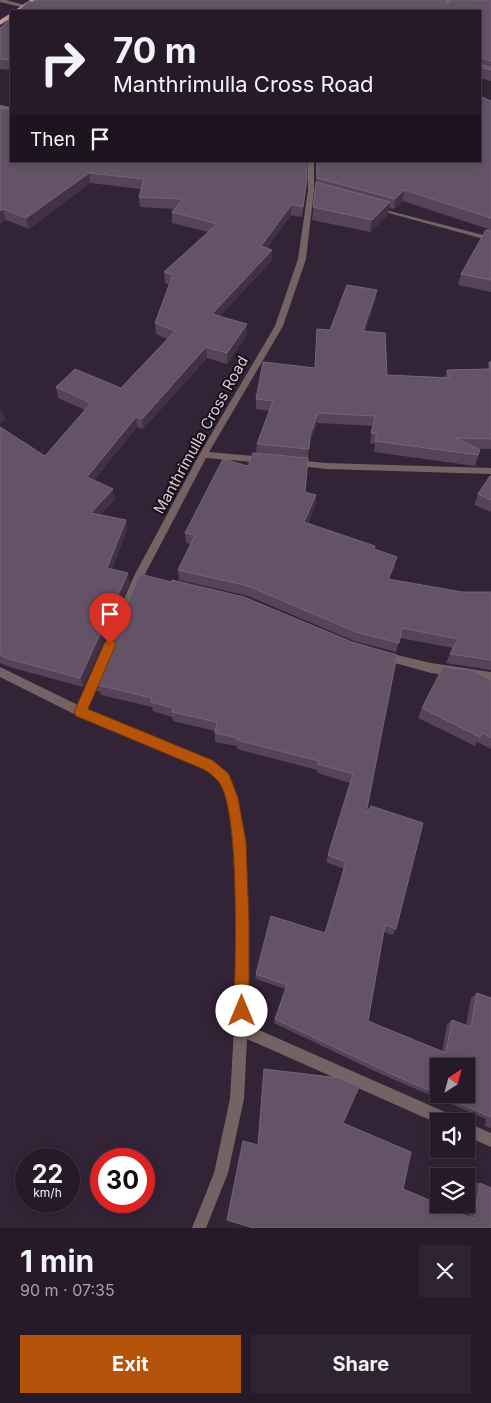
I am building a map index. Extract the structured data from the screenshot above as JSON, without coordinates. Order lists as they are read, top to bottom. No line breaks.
{"streets":{"street":["Manthrimulla Cross Road"]},"north":"top right","page":{"turn":["70 m","Manthrimulla Cross Road"],"then":"Then","speed":"22 km/h","limit":"30","heading":["1 min","90 m · 07:35"],"buttons":["Exit","Share"]}}
